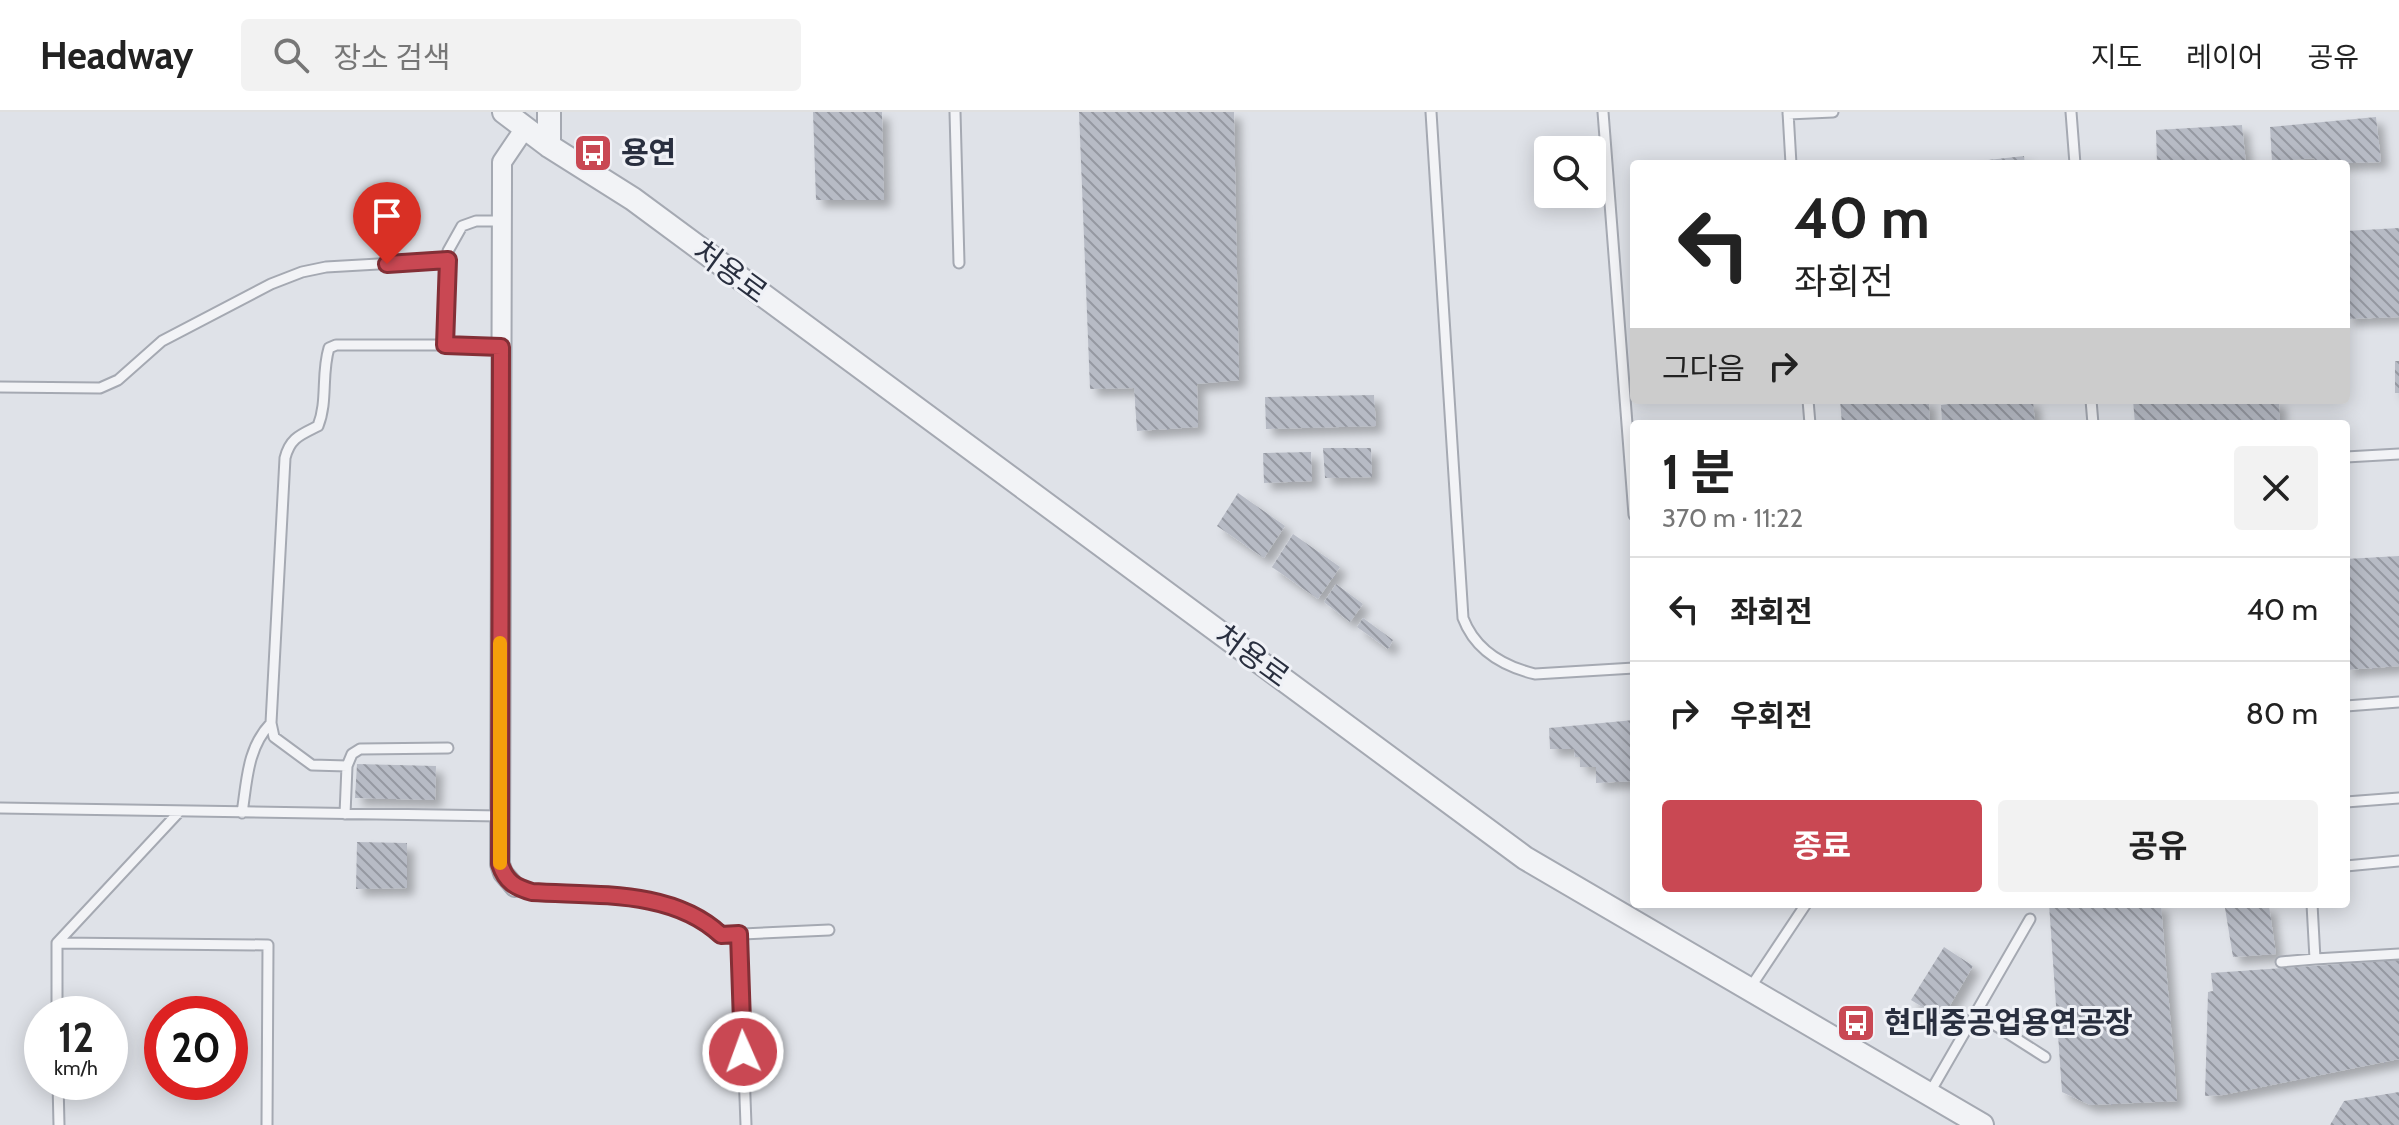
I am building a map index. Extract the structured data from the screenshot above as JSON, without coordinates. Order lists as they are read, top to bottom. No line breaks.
{"streets":{"street":["처용로"]},"places":{"bus stop":["용연","현대중공업용연공장"]},"page":{"header":"Headway","search":"장소 검색","nav":["지도","레이어","공유"],"turn":["40 m","좌회전"],"then":"그다음","heading":["1 분","370 m · 11:22"],"list":[{"name":"좌회전","value":"40 m"},{"name":"우회전","value":"80 m"}],"buttons":["종료","공유"],"speed":"12 km/h","limit":"20"}}
